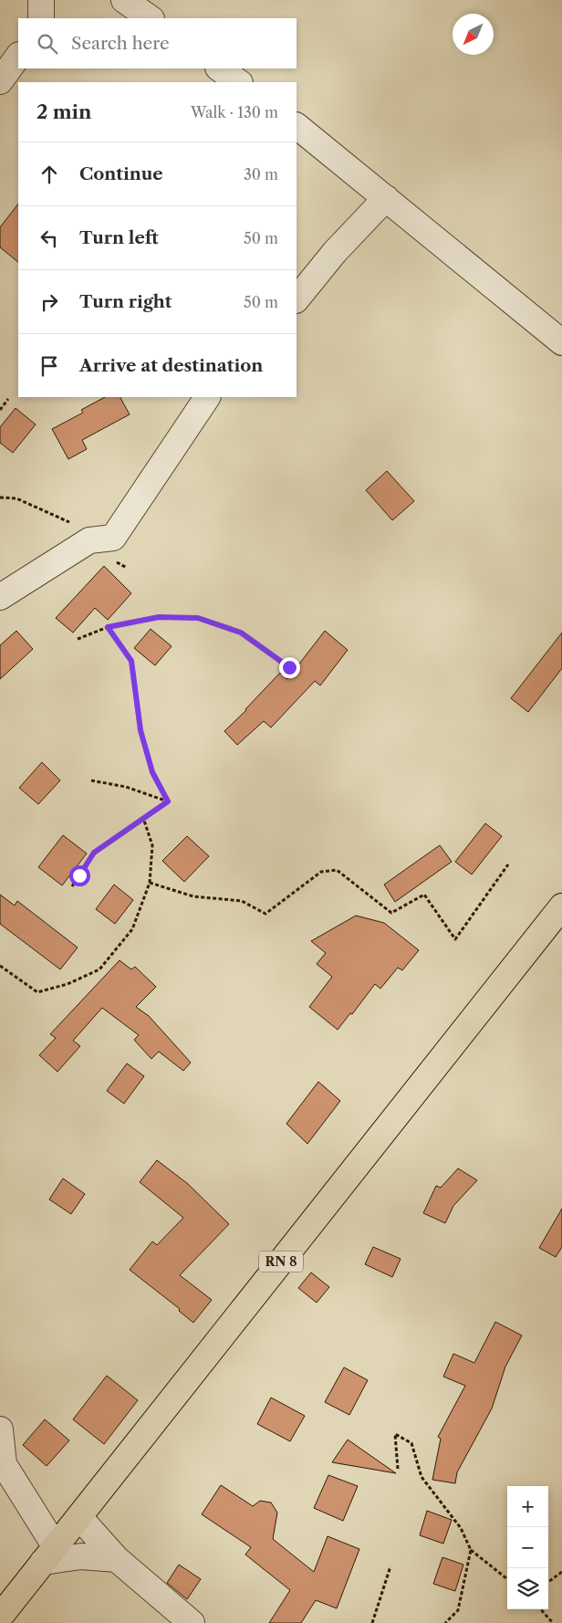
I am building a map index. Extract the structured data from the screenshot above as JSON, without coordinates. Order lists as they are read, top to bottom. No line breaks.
{"streets":{"main road":["RN 8"]},"north":"bottom left","page":{"search":"Search here","heading":["2 min","Walk · 130 m"],"list":[["Continue","30 m"],["Turn left","50 m"],["Turn right","50 m"],"Arrive at destination"],"map_buttons":["+","−"]}}
